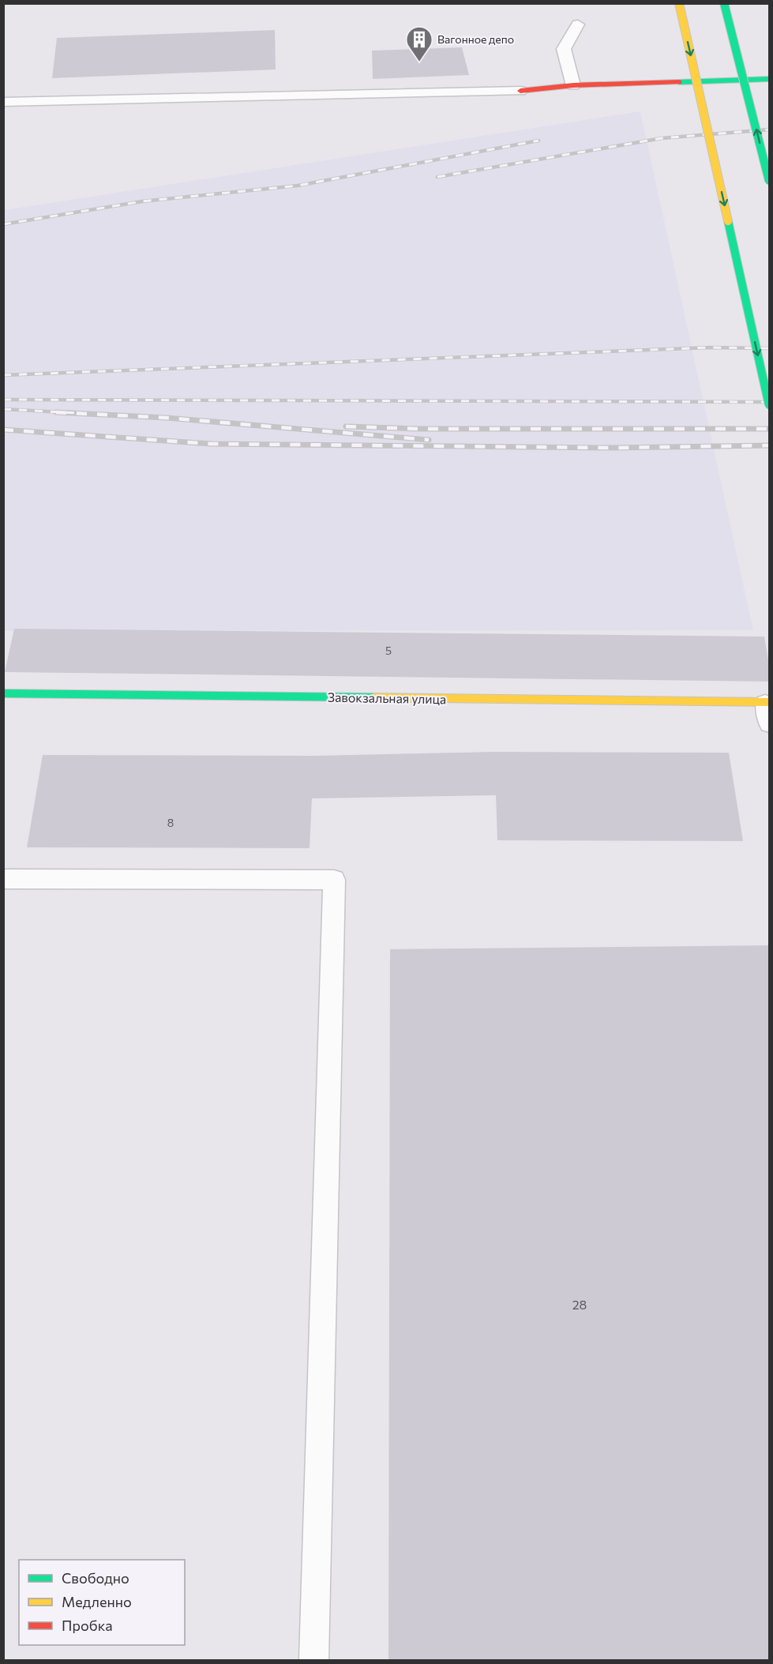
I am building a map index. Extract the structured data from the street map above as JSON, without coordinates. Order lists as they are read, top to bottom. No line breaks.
{"streets":{"main road":["Завокзальная улица"]},"places":{"building":["Вагонное депо"]},"house_numbers":["5","8","28"],"legend":["Свободно","Медленно","Пробка"]}
